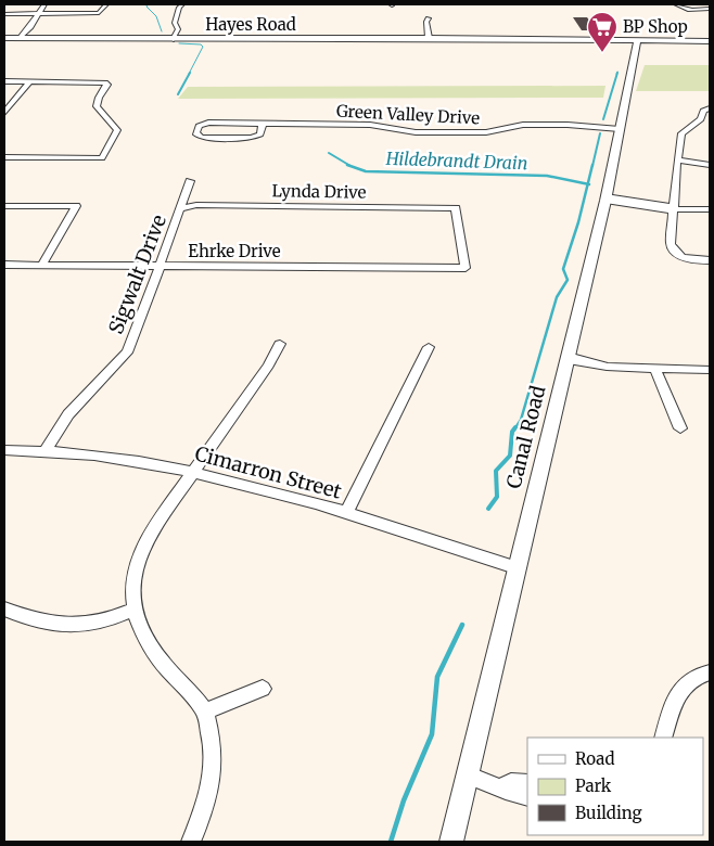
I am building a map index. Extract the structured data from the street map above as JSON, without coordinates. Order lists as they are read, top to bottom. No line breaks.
{"streets":{"street":["Hayes Road","Green Valley Drive","Lynda Drive","Ehrke Drive","Sigwalt Drive","Canal Road","Cimarron Street"]},"crossings":[["Hayes Road","Canal Road"],["Green Valley Drive","Canal Road"],["Lynda Drive","Ehrke Drive"],["Lynda Drive","Sigwalt Drive"],["Ehrke Drive","Sigwalt Drive"],["Sigwalt Drive","Cimarron Street"],["Canal Road","Cimarron Street"]],"water":["Hildebrandt Drain"],"places":{"supermarket":["BP Shop"]},"legend":["Road","Park","Building"]}
